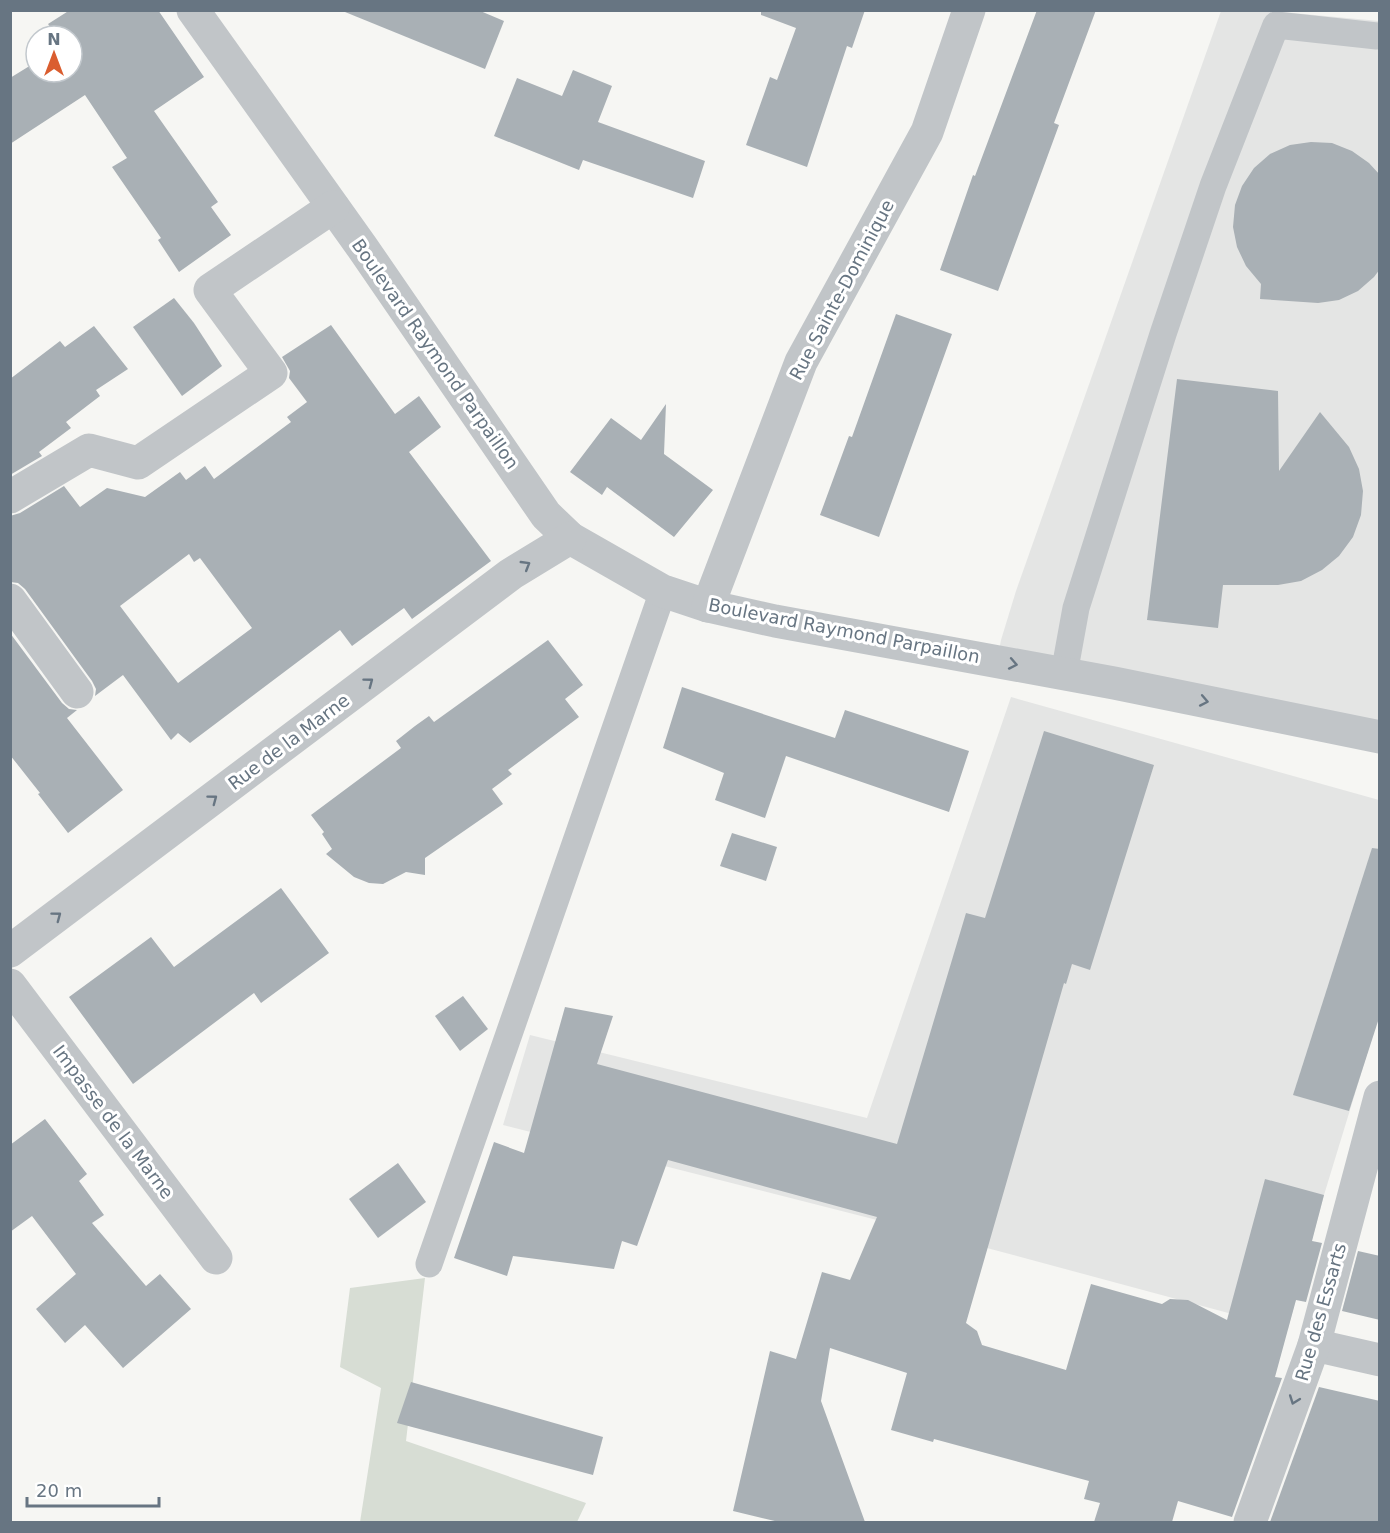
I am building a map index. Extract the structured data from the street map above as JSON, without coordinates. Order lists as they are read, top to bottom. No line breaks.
{"streets":{"street":["Rue Sainte-Dominique","Boulevard Raymond Parpaillon","Rue de la Marne","Impasse de la Marne","Rue des Essarts"]},"crossings":[["Rue Sainte-Dominique","Boulevard Raymond Parpaillon"],["Boulevard Raymond Parpaillon","Rue de la Marne"]],"one_way":["Boulevard Raymond Parpaillon","Rue de la Marne","Rue des Essarts"],"scale_bar":"20 m","north":"top"}
